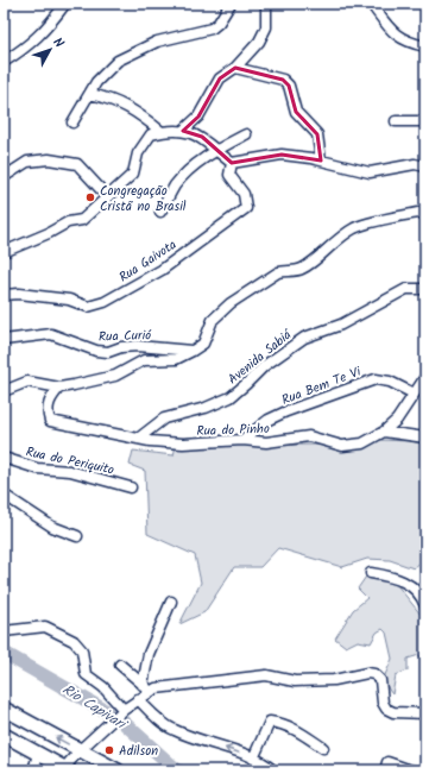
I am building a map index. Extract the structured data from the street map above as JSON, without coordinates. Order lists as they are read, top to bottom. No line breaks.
{"streets":{"street":["Rua Gaivota","Rua Curió","Avenida Sabiá","Rua Bem Te Vi","Rua do Pinho","Rua do Periquito"]},"crossings":[["Avenida Sabiá","Rua do Pinho"],["Rua Bem Te Vi","Rua do Pinho"]],"water":["Rio Capivari"],"places":["Congregação Cristã no Brasil","Adilson"],"north":"top right"}
